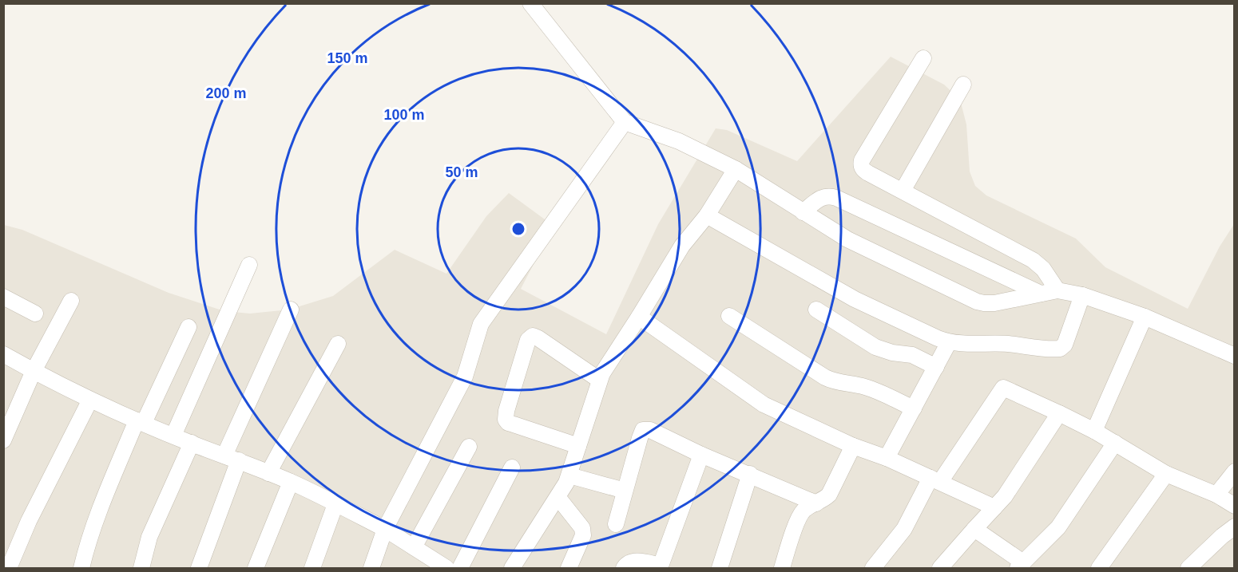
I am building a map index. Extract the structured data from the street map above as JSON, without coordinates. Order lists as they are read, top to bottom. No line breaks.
{"rings":["150 m","200 m","100 m","50 m"]}
